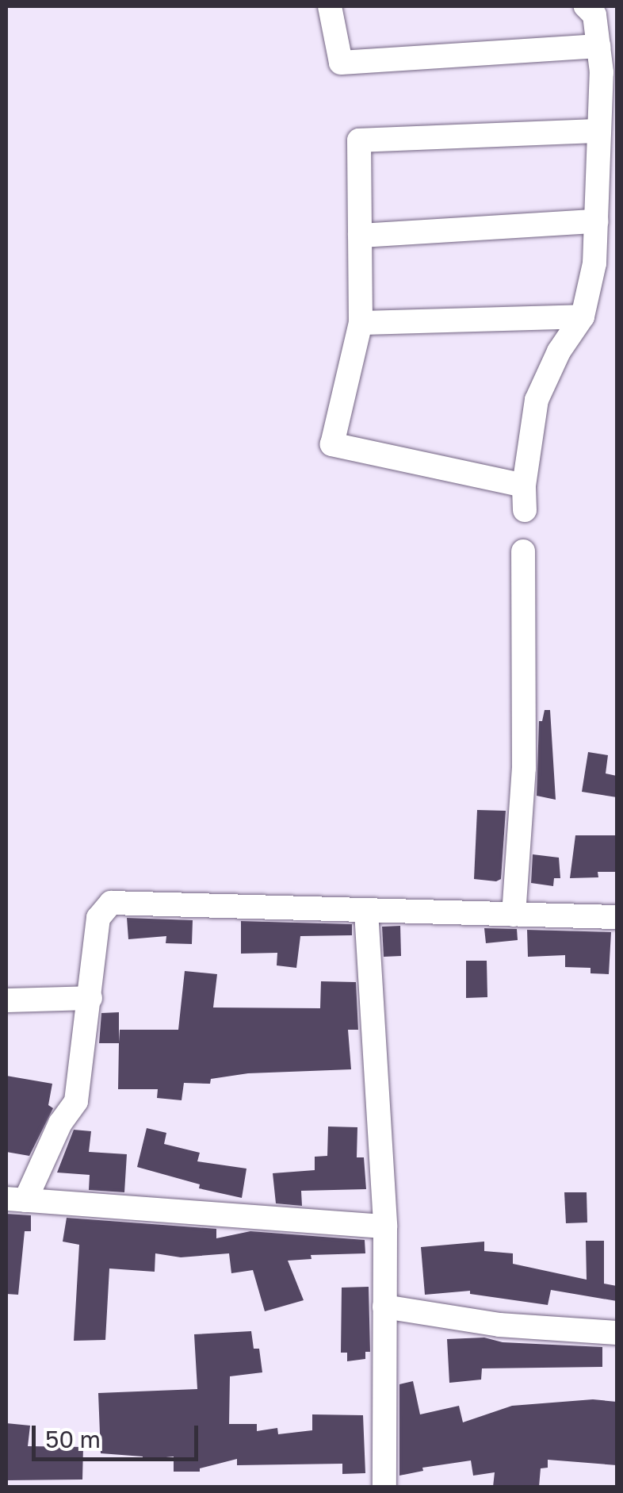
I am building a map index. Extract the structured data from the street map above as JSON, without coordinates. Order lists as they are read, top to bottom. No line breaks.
{"scale_bar":"50 m"}
